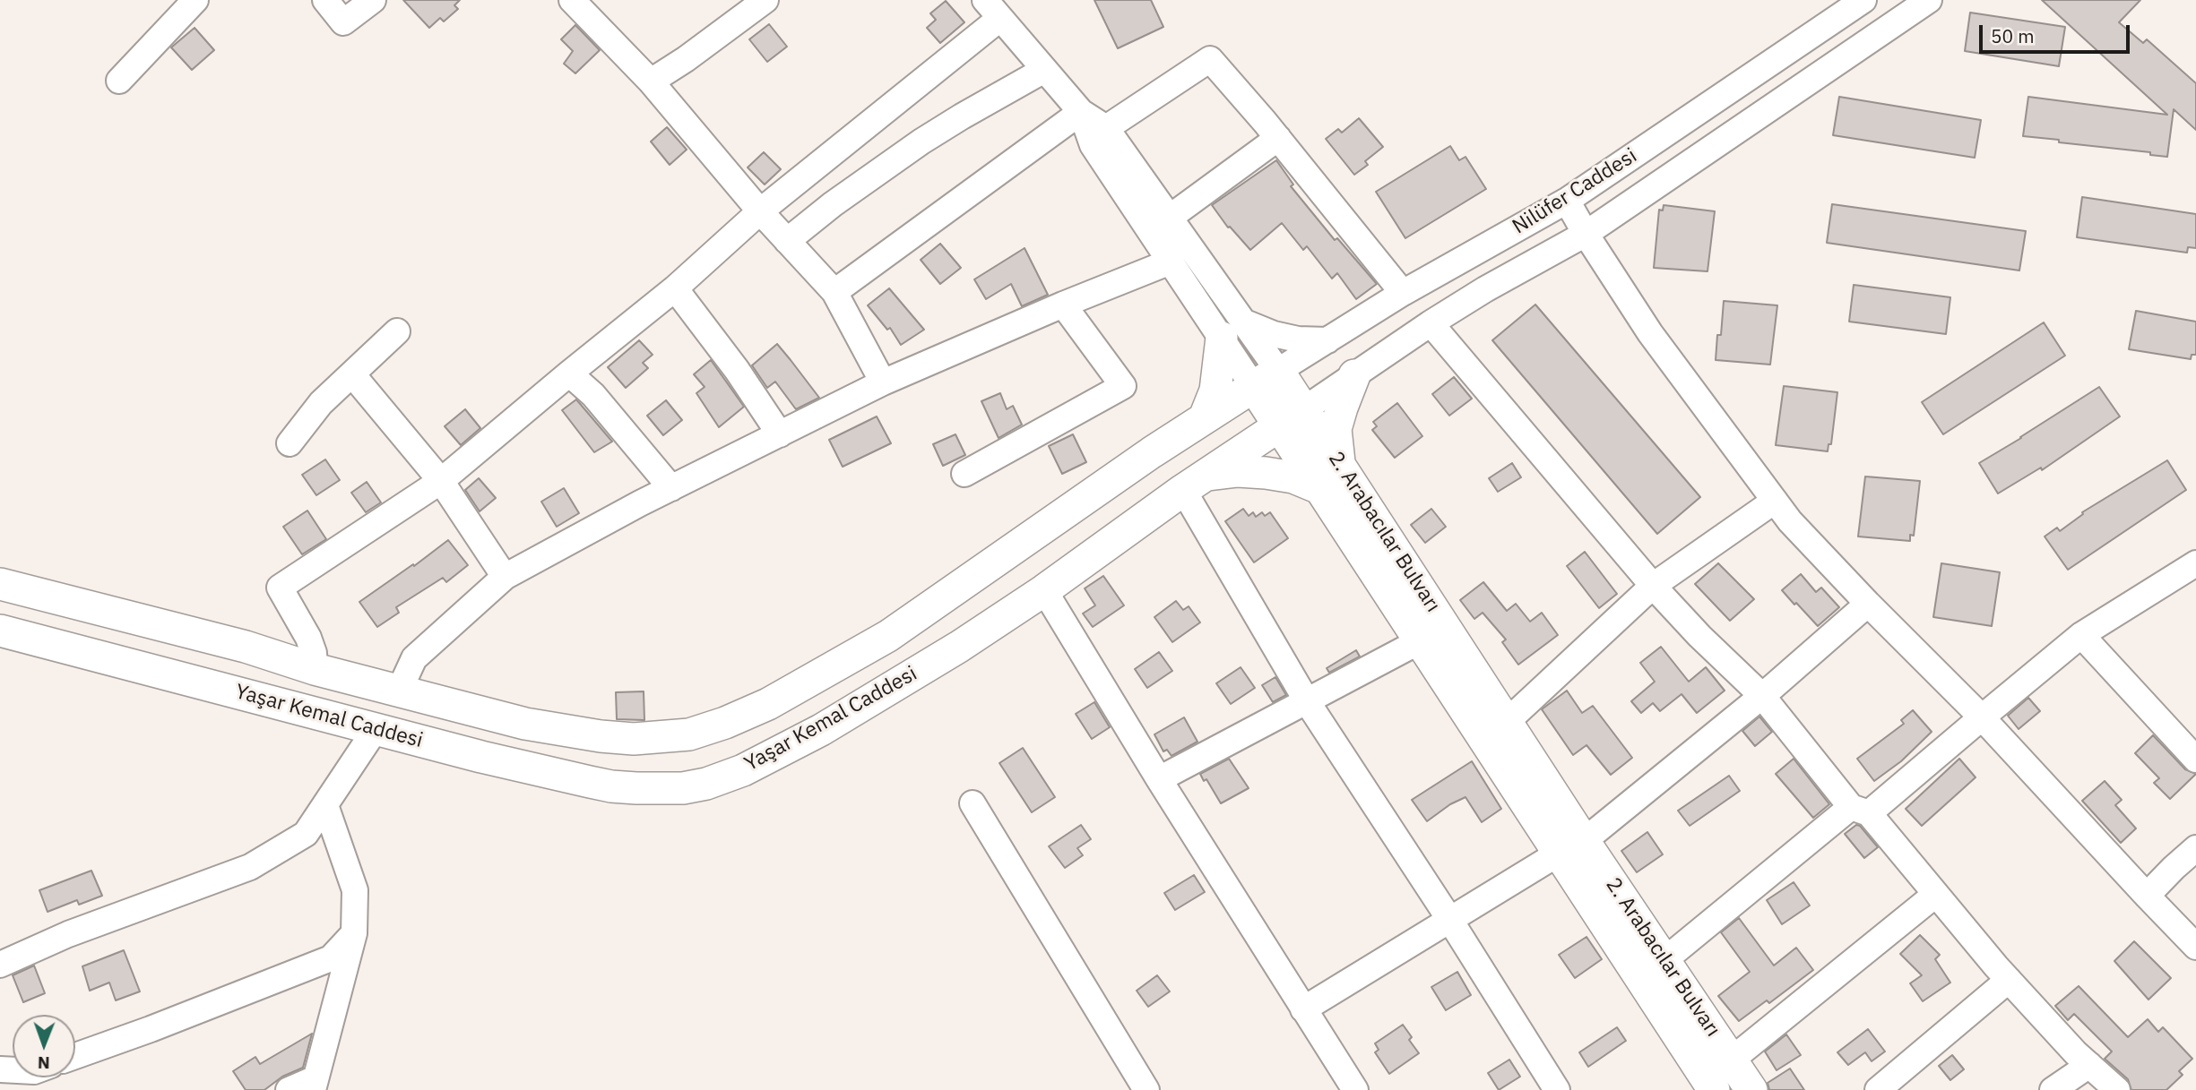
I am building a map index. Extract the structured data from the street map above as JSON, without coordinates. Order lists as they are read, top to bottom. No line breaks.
{"streets":{"main road":["2. Arabacılar Bulvarı","Yaşar Kemal Caddesi"],"street":["Nilüfer Caddesi"]},"crossings":[["Nilüfer Caddesi","2. Arabacılar Bulvarı"],["Nilüfer Caddesi","Yaşar Kemal Caddesi"],["2. Arabacılar Bulvarı","Yaşar Kemal Caddesi"]],"scale_bar":"50 m","north":"bottom"}
